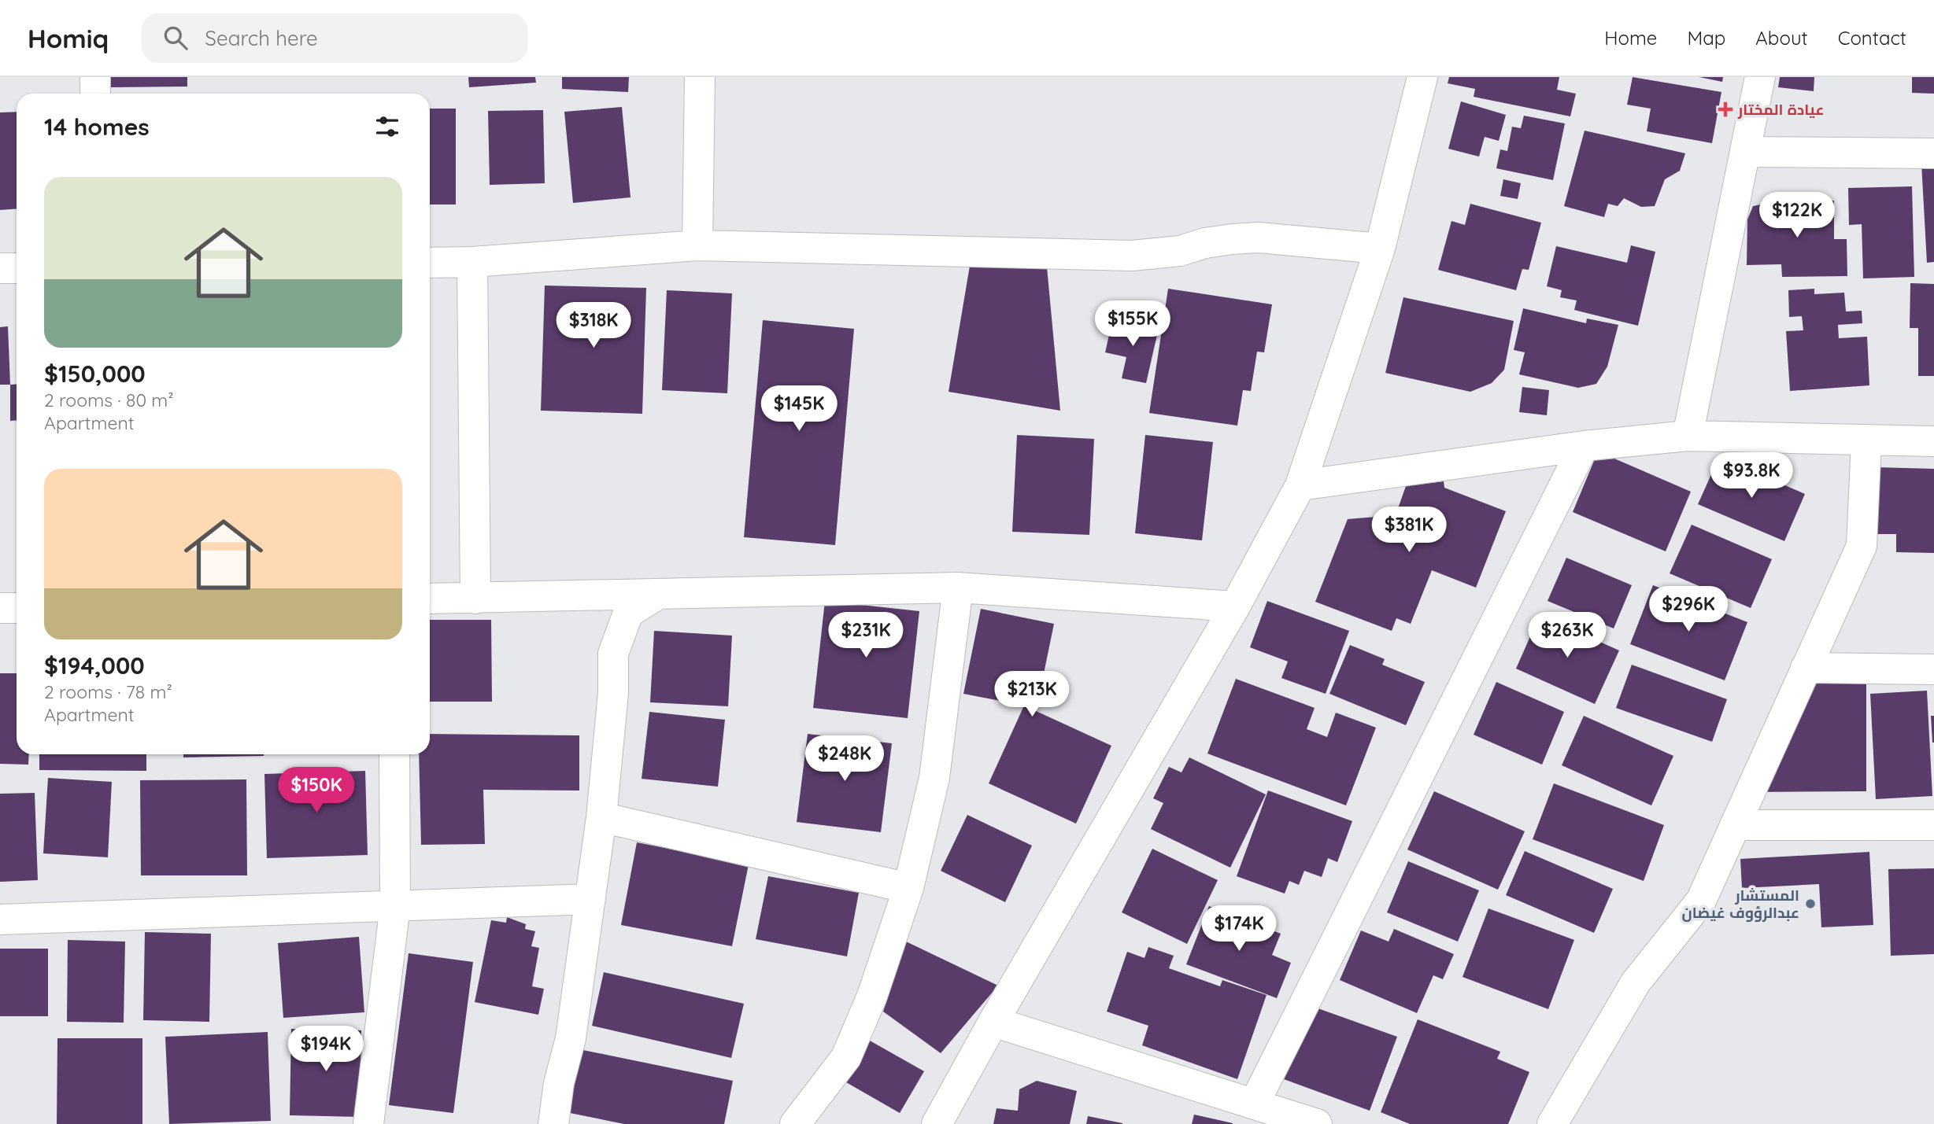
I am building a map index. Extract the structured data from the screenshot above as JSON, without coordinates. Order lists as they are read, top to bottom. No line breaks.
{"places":{"health":["عيادة المختار"],"other":["المستشار عبدالرؤوف غيضان"]},"page":{"header":"Homiq","search":"Search here","nav":["Home","Map","About","Contact"],"heading":"14 homes","list":[{"name":"$150,000","note":"2 rooms · 80 m² · Apartment"},{"name":"$194,000","note":"2 rooms · 78 m² · Apartment"}],"price":["$122K","$155K","$318K","$145K","$93.8K","$381K","$296K","$231K","$263K","$213K","$248K","$150K","$174K","$194K"]}}
